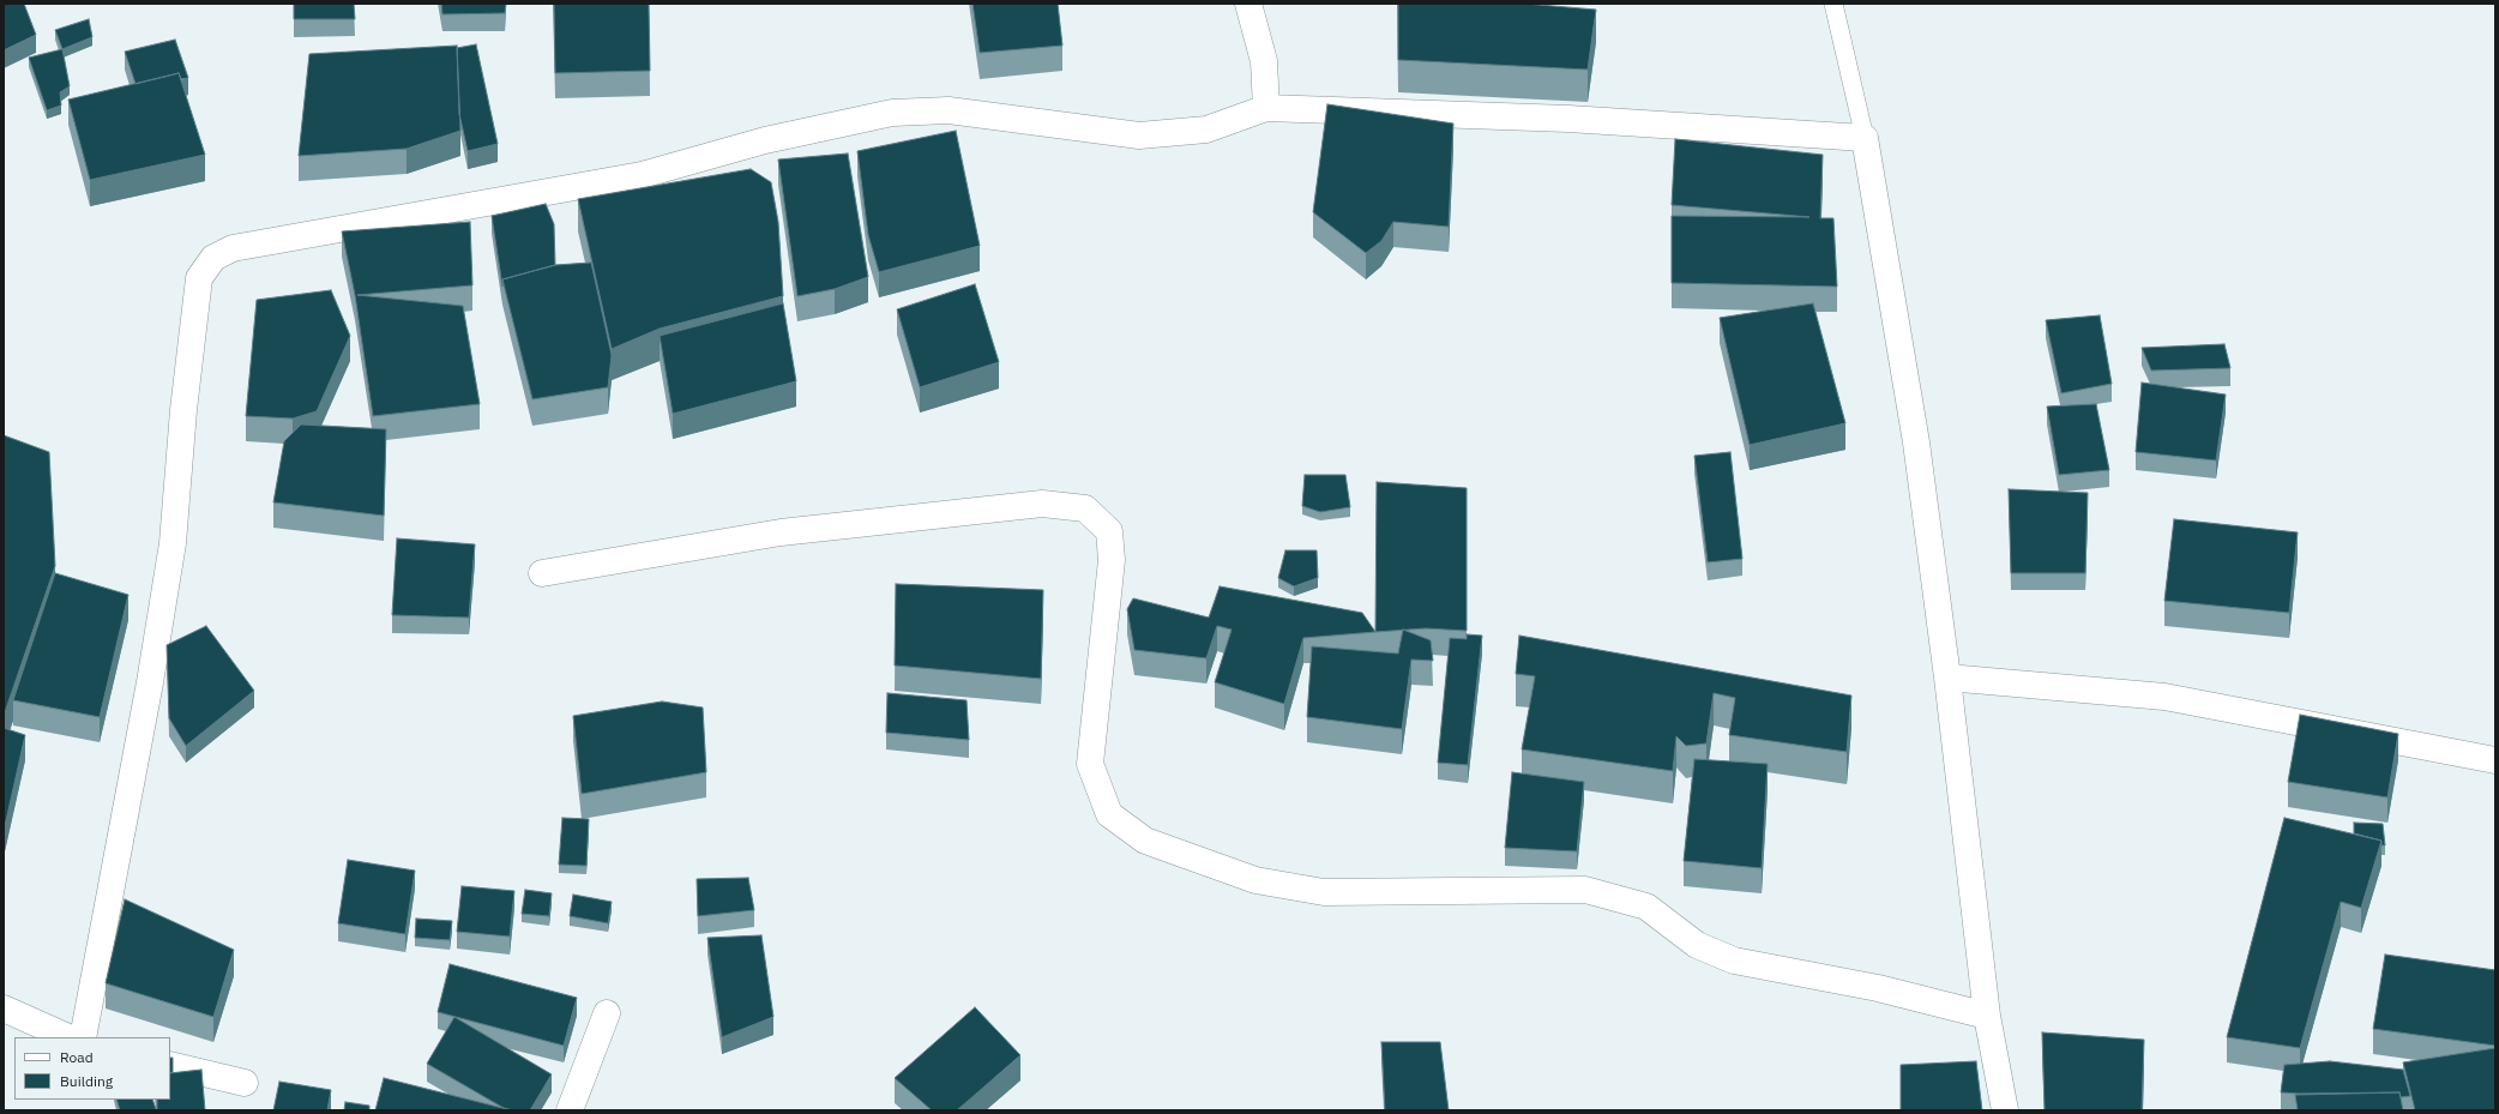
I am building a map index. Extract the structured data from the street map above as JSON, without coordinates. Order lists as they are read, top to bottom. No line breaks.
{"legend":["Road","Building"]}
